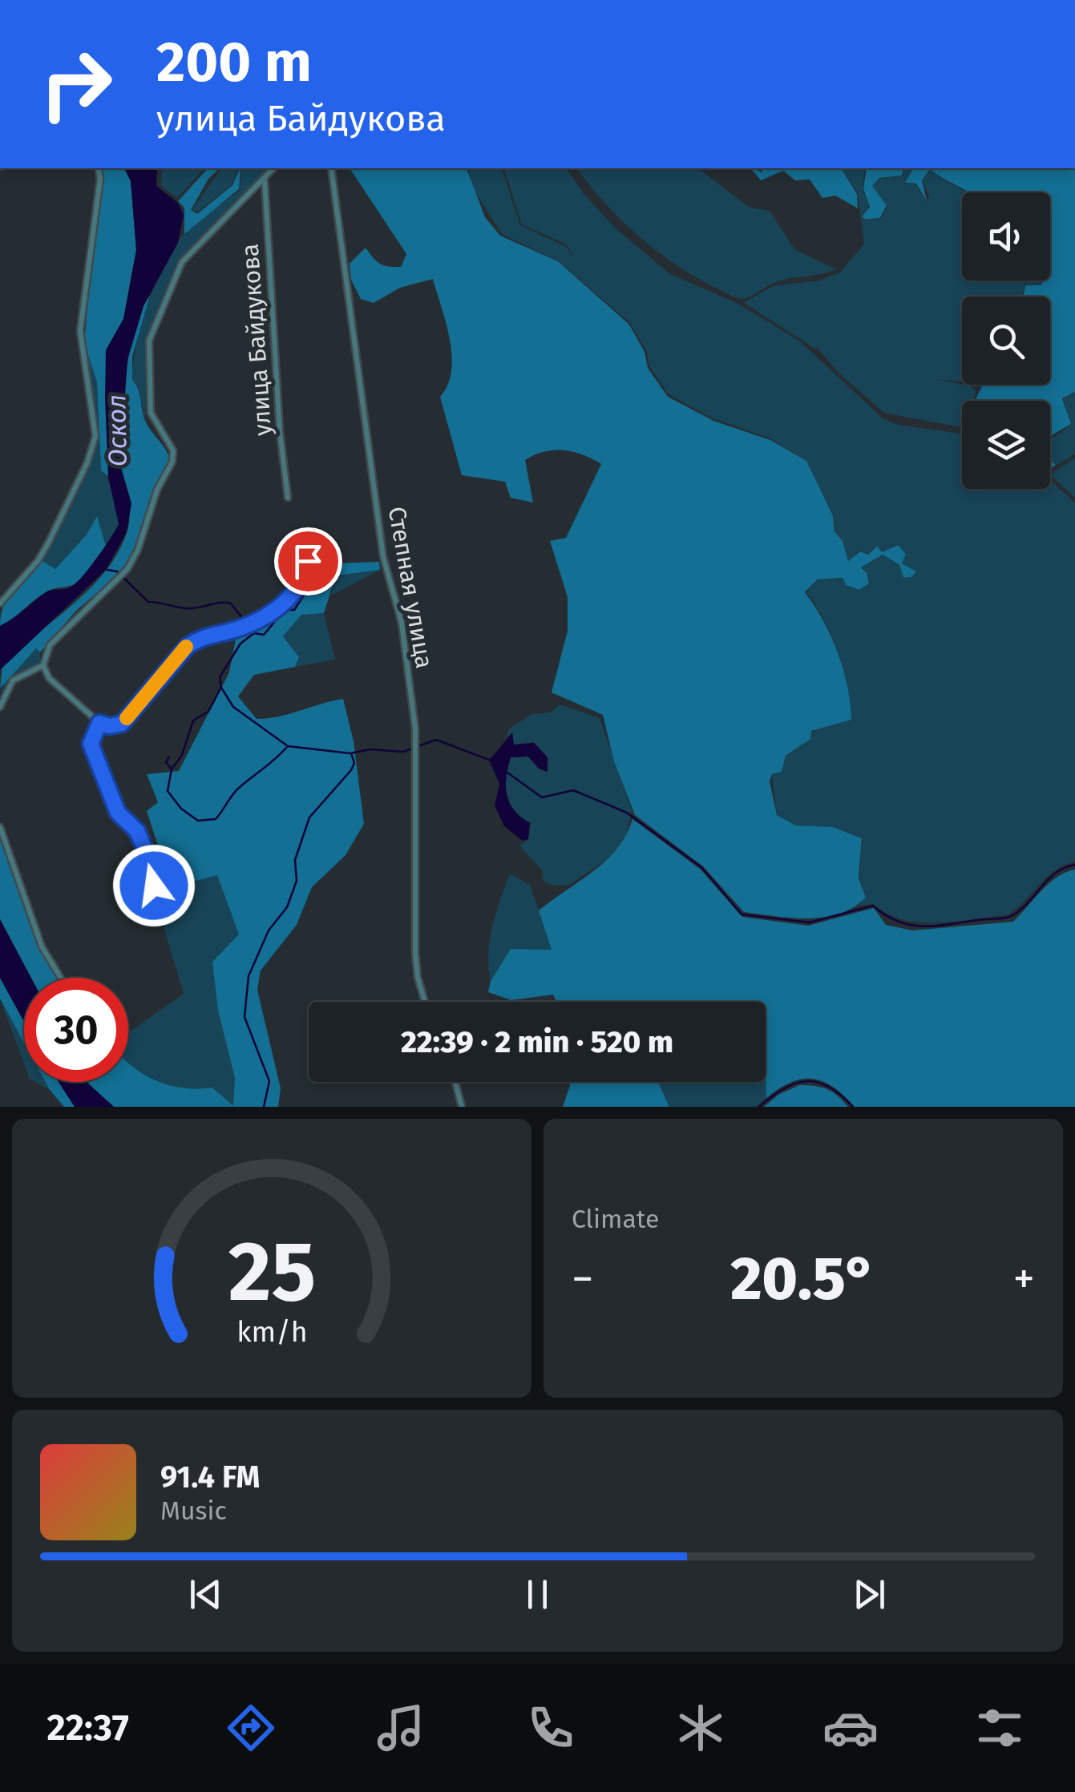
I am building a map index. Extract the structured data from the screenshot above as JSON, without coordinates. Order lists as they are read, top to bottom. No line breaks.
{"streets":{"street":["улица Байдукова","Степная улица"]},"water":["Оскол"],"page":{"turn":["200 m","улица Байдукова"],"limit":"30","trip":"22:39 · 2 min · 520 m","tile":"Climate","heat":["−","20.5°","+"],"song":["91.4 FM","Music"],"tabs":"22:37","gauge":["25","km/h"]}}
